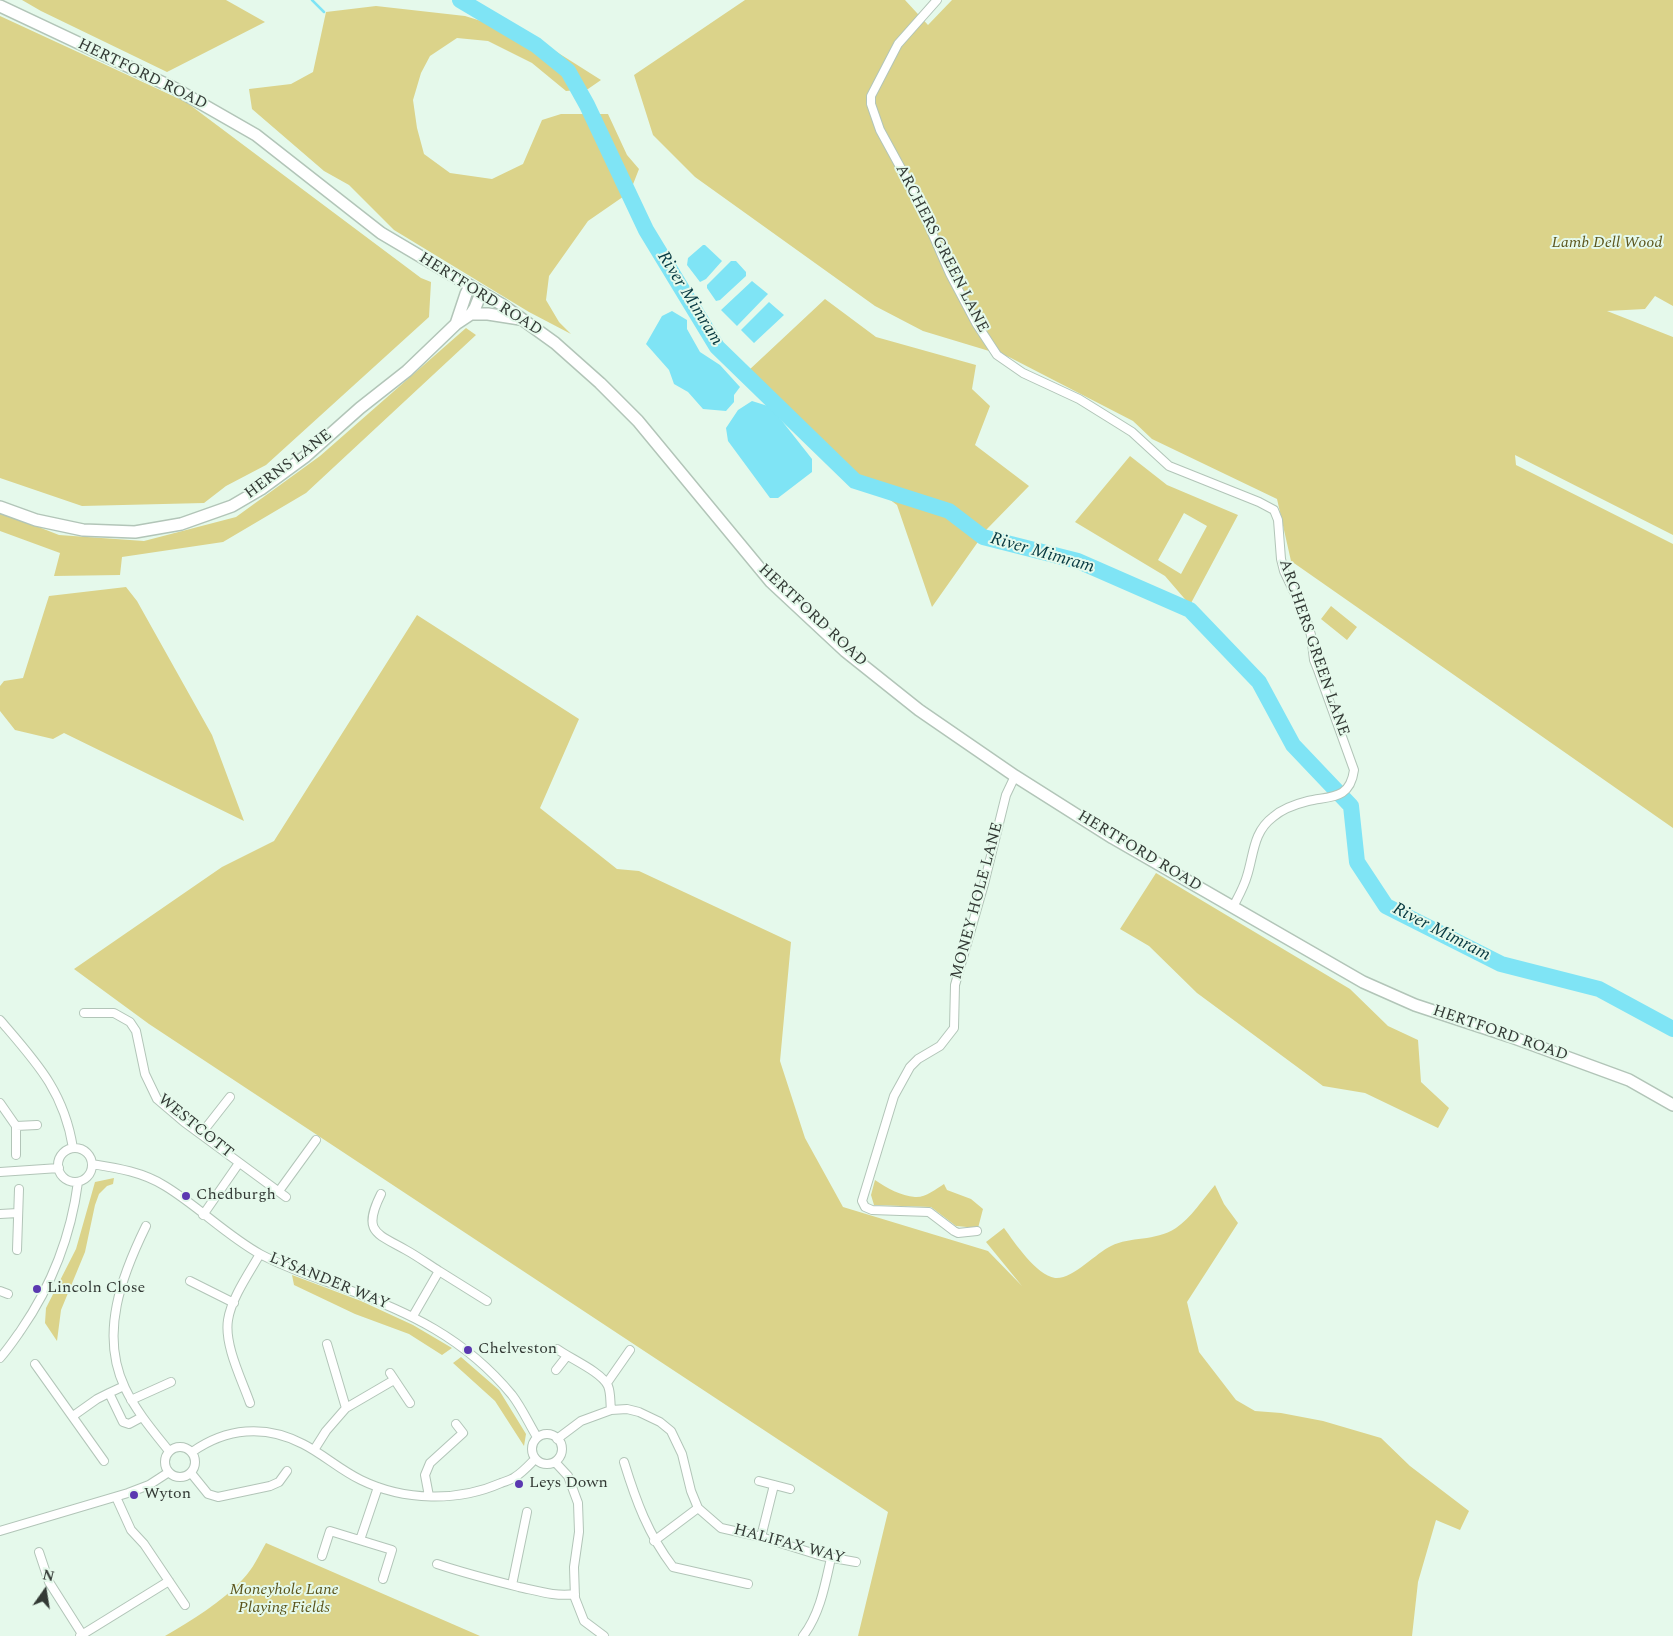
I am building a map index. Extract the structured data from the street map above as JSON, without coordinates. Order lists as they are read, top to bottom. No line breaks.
{"streets":{"main road":["HERTFORD ROAD","HERNS LANE"],"street":["ARCHERS GREEN LANE","MONEY HOLE LANE","WESTCOTT","LYSANDER WAY","HALIFAX WAY"]},"crossings":[["HERTFORD ROAD","ARCHERS GREEN LANE"],["HERTFORD ROAD","HERNS LANE"],["HERTFORD ROAD","MONEY HOLE LANE"],["LYSANDER WAY","HALIFAX WAY"]],"water":["River Mimram"],"parks":["Lamb Dell Wood","Moneyhole Lane Playing Fields"],"places":["Chedburgh","Lincoln Close","Chelveston","Leys Down","Wyton"],"north":"top"}
